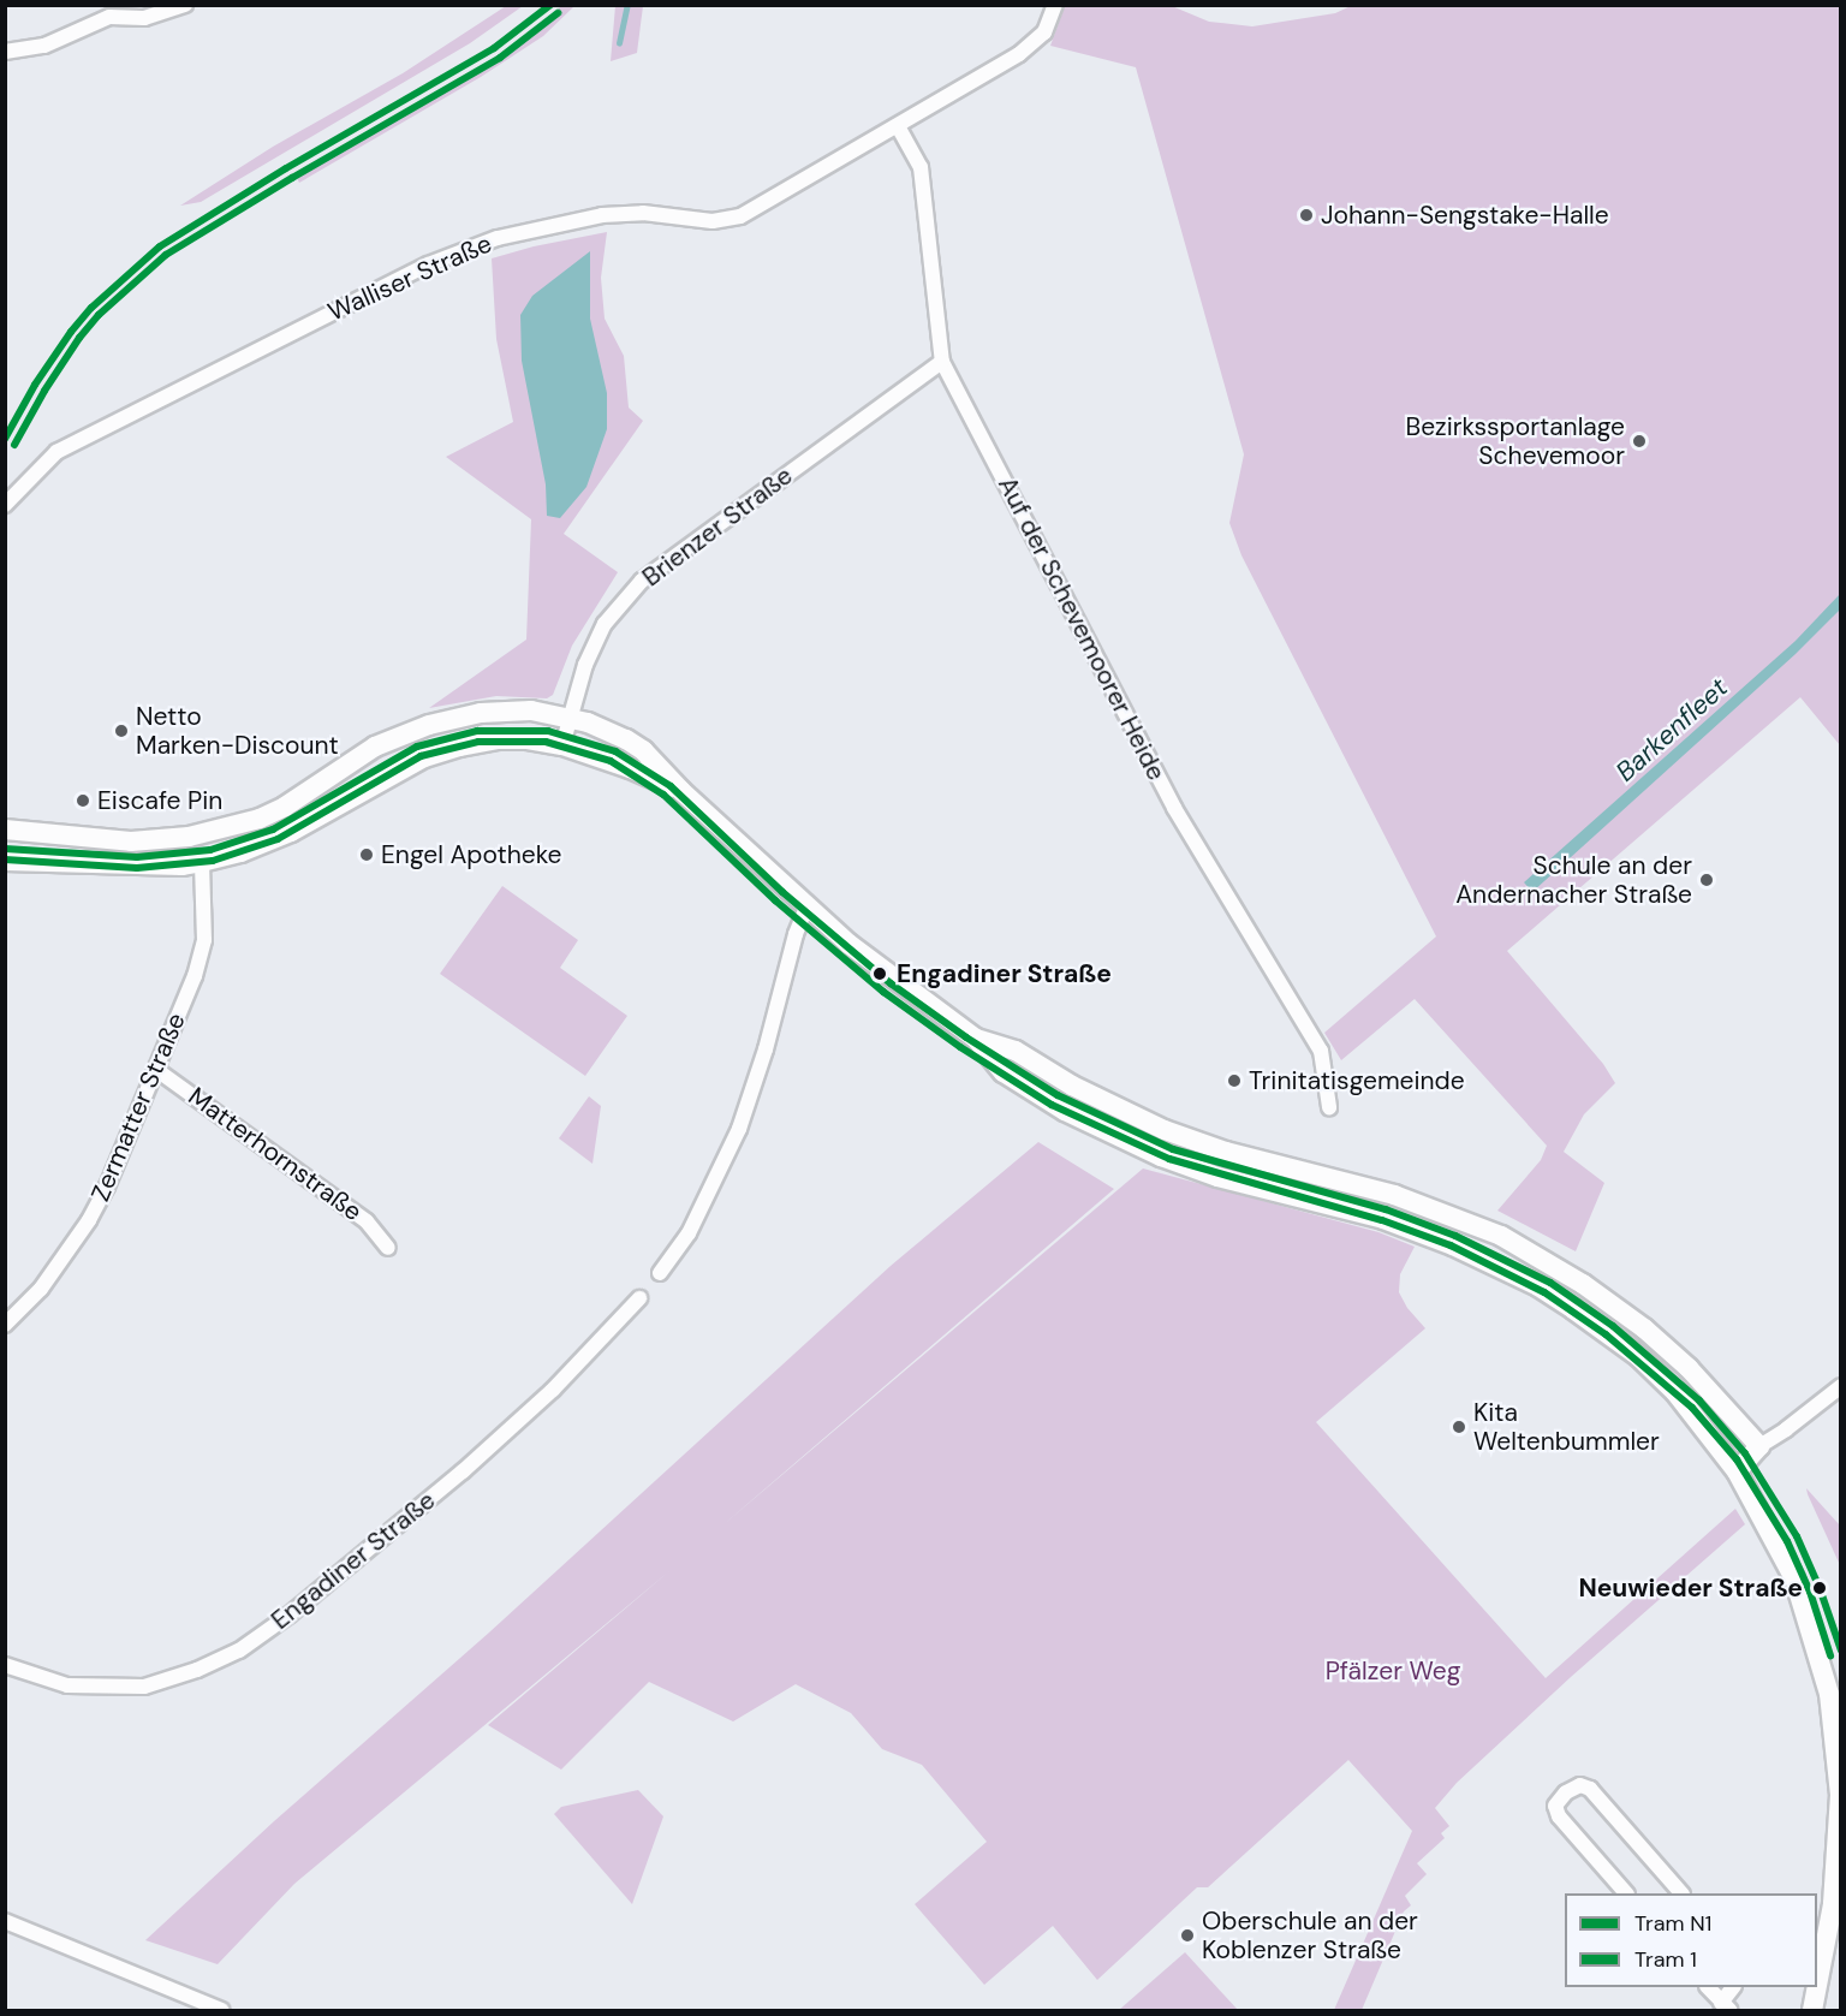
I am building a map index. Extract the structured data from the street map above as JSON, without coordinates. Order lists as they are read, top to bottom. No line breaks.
{"streets":{"street":["Walliser Straße","Brienzer Straße","Auf der Schevemoorer Heide","Zermatter Straße","Matterhornstraße","Engadiner Straße"]},"crossings":[["Walliser Straße","Auf der Schevemoorer Heide"],["Brienzer Straße","Auf der Schevemoorer Heide"],["Zermatter Straße","Matterhornstraße"]],"water":["Barkenfleet"],"parks":["Pfälzer Weg"],"places":["Johann-Sengstake-Halle","Bezirkssportanlage Schevemoor","Netto Marken-Discount","Eiscafe Pin","Engel Apotheke","Schule an der Andernacher Straße","Engadiner Straße","Trinitatisgemeinde","Kita Weltenbummler","Neuwieder Straße","Oberschule an der Koblenzer Straße"],"lines":["tram line N1","tram line 1"],"legend":["Tram N1","Tram 1"]}
